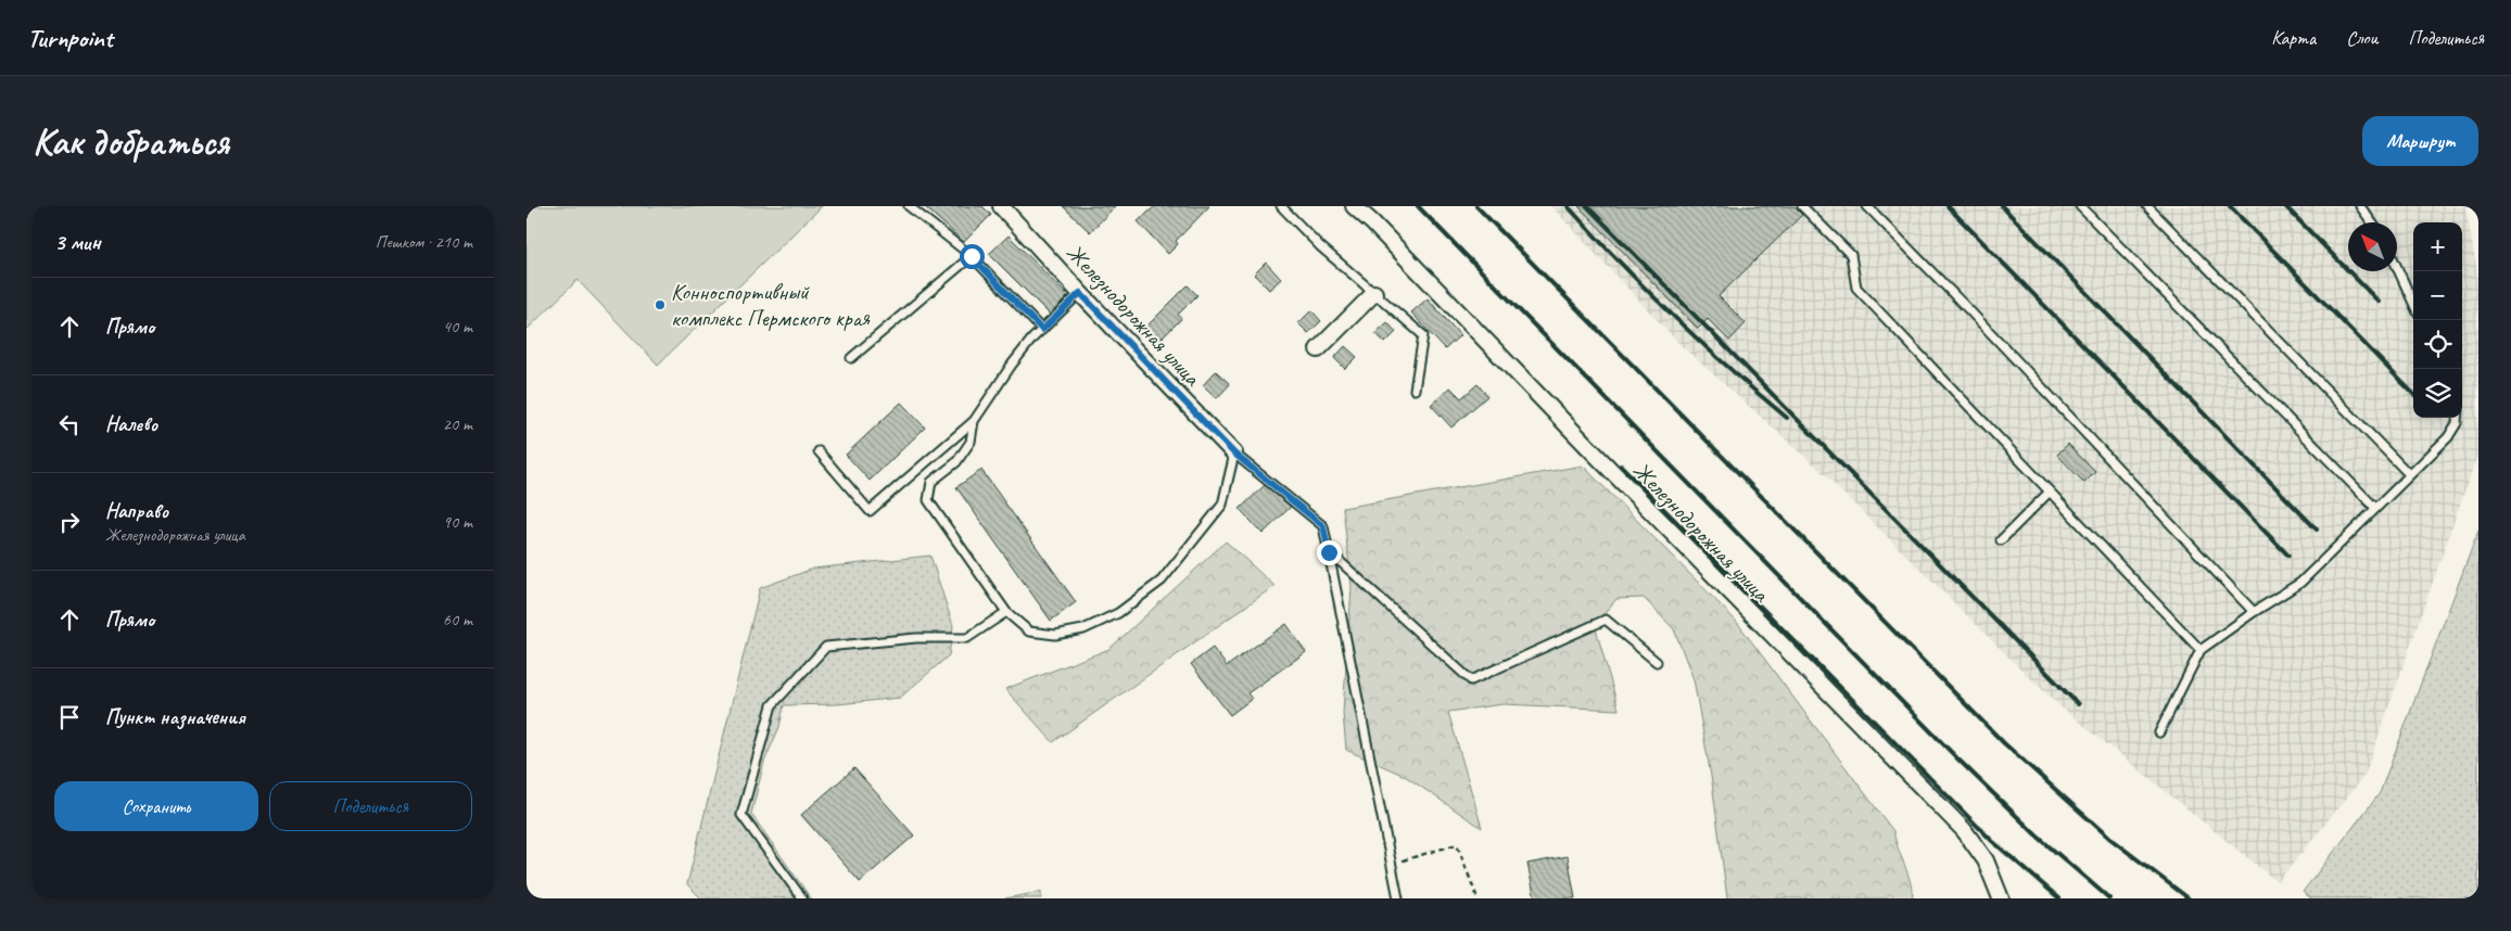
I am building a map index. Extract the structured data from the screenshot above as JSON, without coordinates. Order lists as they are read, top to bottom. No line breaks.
{"streets":{"street":["Железнодорожная улица"]},"places":["Конноспортивный комплекс Пермского края"],"north":"top left","page":{"header":"Turnpoint","nav":["Карта","Слои","Поделиться"],"buttons":["Маршрут",["Сохранить","Поделиться"]],"title":"Как добраться","heading":["3 мин","Пешком · 210 m"],"map_buttons":["+","−"],"list":[["Прямо","40 m"],["Налево","20 m"],["Направо","Железнодорожная улица","90 m"],["Прямо","60 m"],"Пункт назначения"]}}
